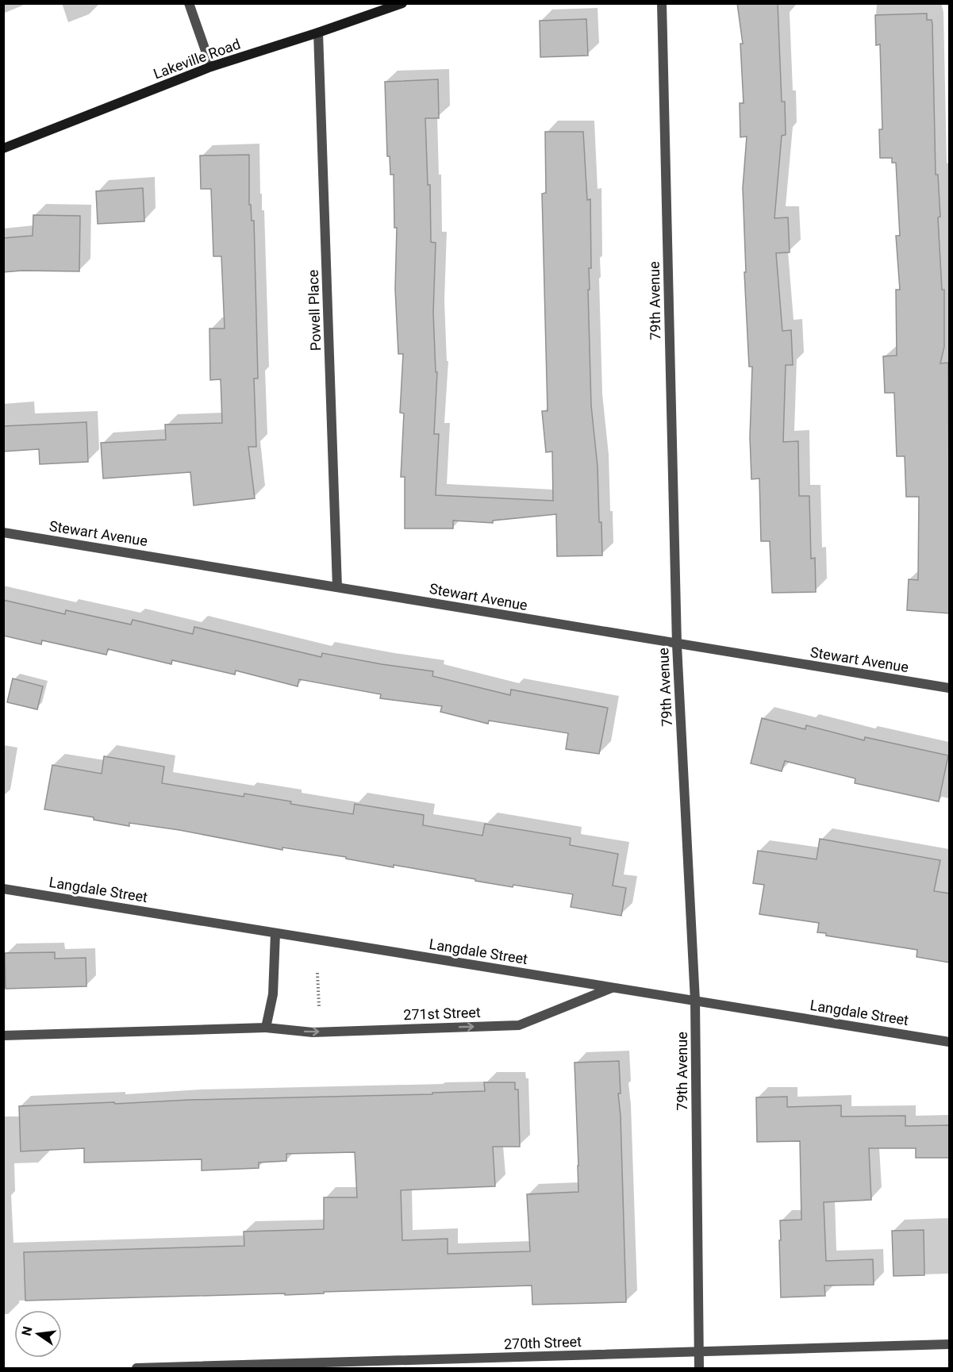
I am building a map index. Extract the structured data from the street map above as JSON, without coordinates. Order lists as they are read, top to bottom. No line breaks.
{"streets":{"main road":["Lakeville Road"],"street":["79th Avenue","Powell Place","Stewart Avenue","Langdale Street","271st Street","270th Street"]},"crossings":[["Lakeville Road","Powell Place"],["79th Avenue","Stewart Avenue"],["79th Avenue","Langdale Street"],["79th Avenue","270th Street"],["Powell Place","Stewart Avenue"],["Langdale Street","271st Street"]],"one_way":["271st Street"],"north":"left"}
